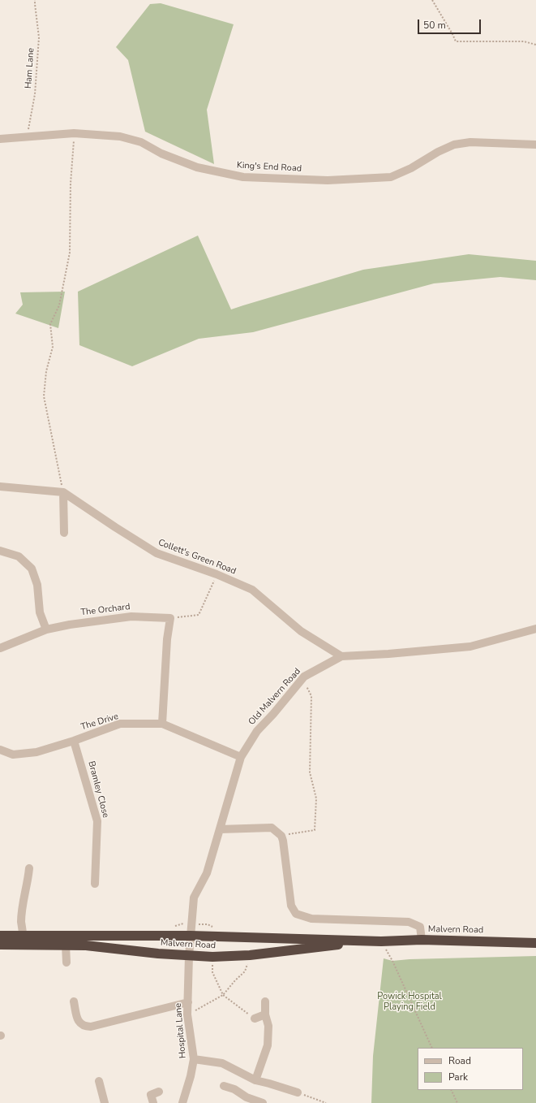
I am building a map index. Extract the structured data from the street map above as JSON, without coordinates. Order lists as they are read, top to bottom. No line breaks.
{"streets":{"highway":["Malvern Road"],"street":["King's End Road","Collett's Green Road","The Orchard","Old Malvern Road","The Drive","Bramley Close","Hospital Lane"],"path":["Ham Lane"]},"crossings":[["Ham Lane","King's End Road"],["Collett's Green Road","Old Malvern Road"],["Old Malvern Road","The Drive"],["Old Malvern Road","Malvern Road"],["Old Malvern Road","Hospital Lane"],["The Drive","Bramley Close"],["Malvern Road","Hospital Lane"]],"parks":["Powick Hospital Playing Field"],"legend":["Road","Park"],"scale_bar":"50 m"}
